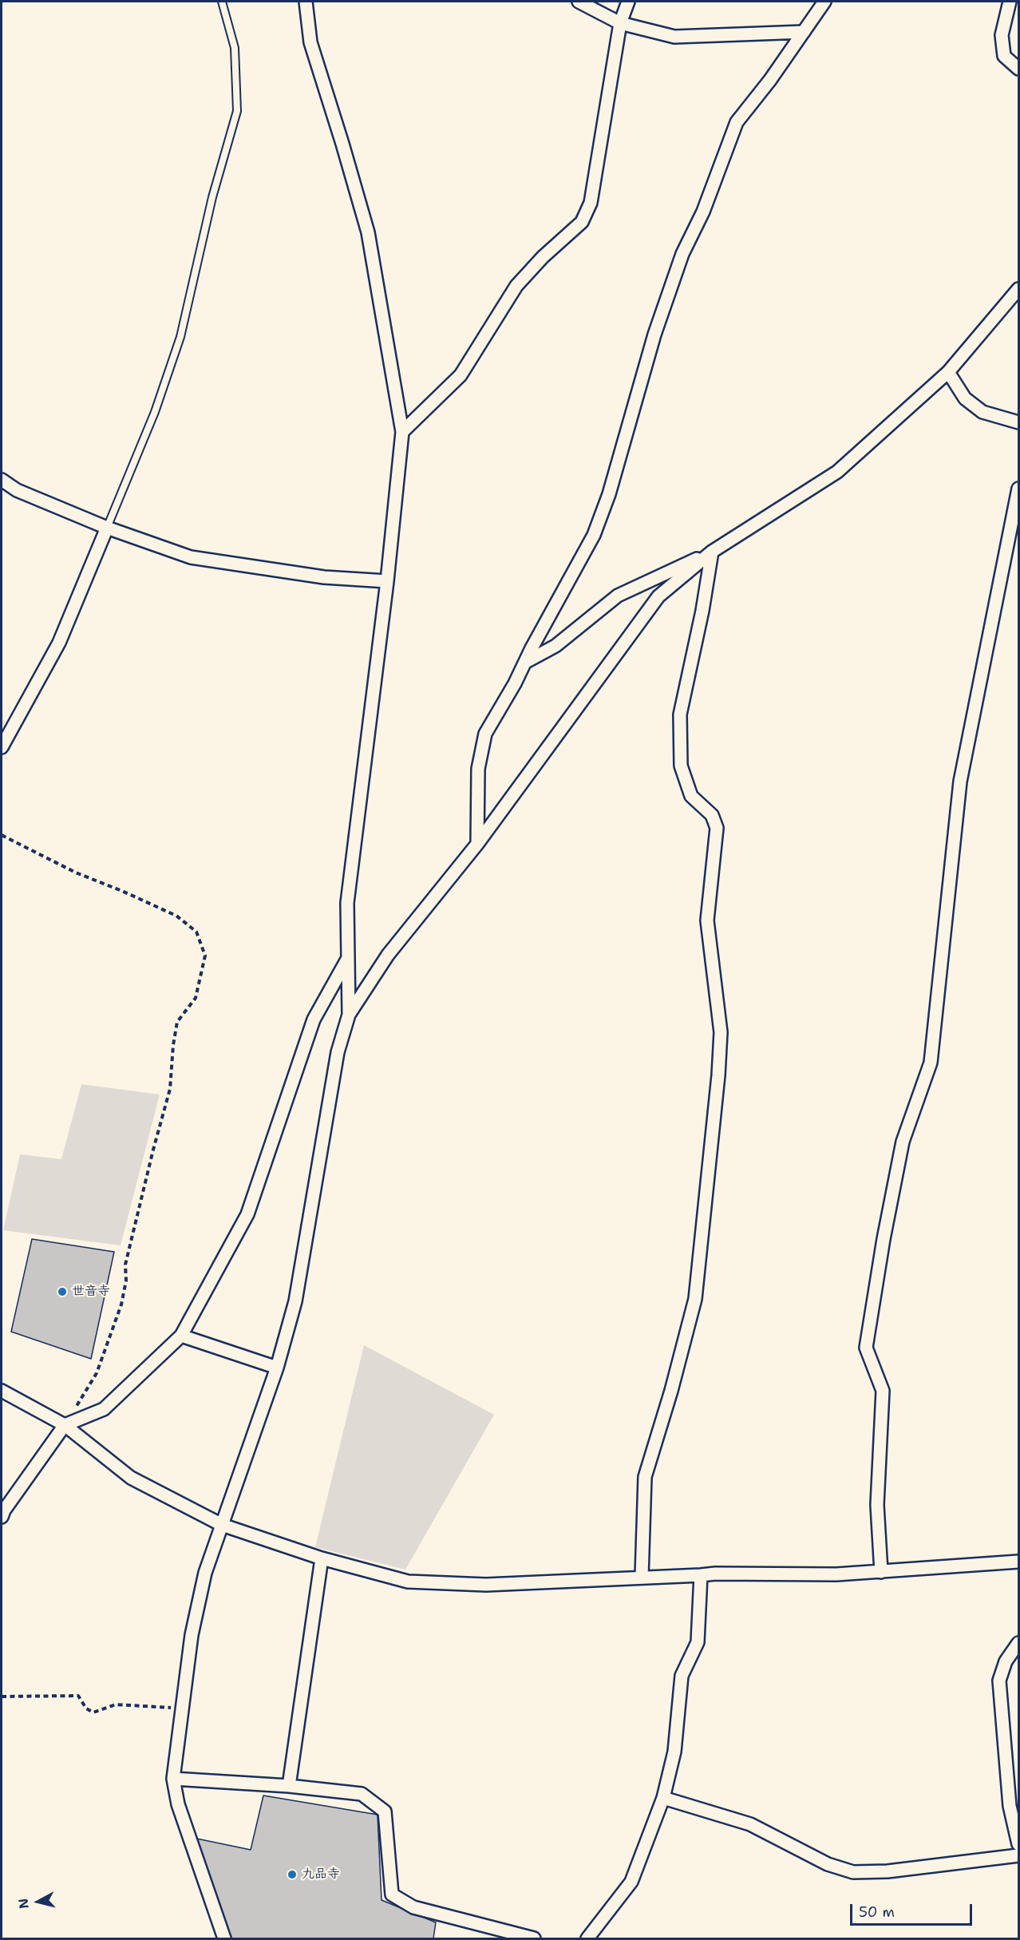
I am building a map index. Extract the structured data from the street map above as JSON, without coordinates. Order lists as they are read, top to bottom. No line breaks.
{"places":["世音寺","九品寺"],"scale_bar":"50 m","north":"left"}
